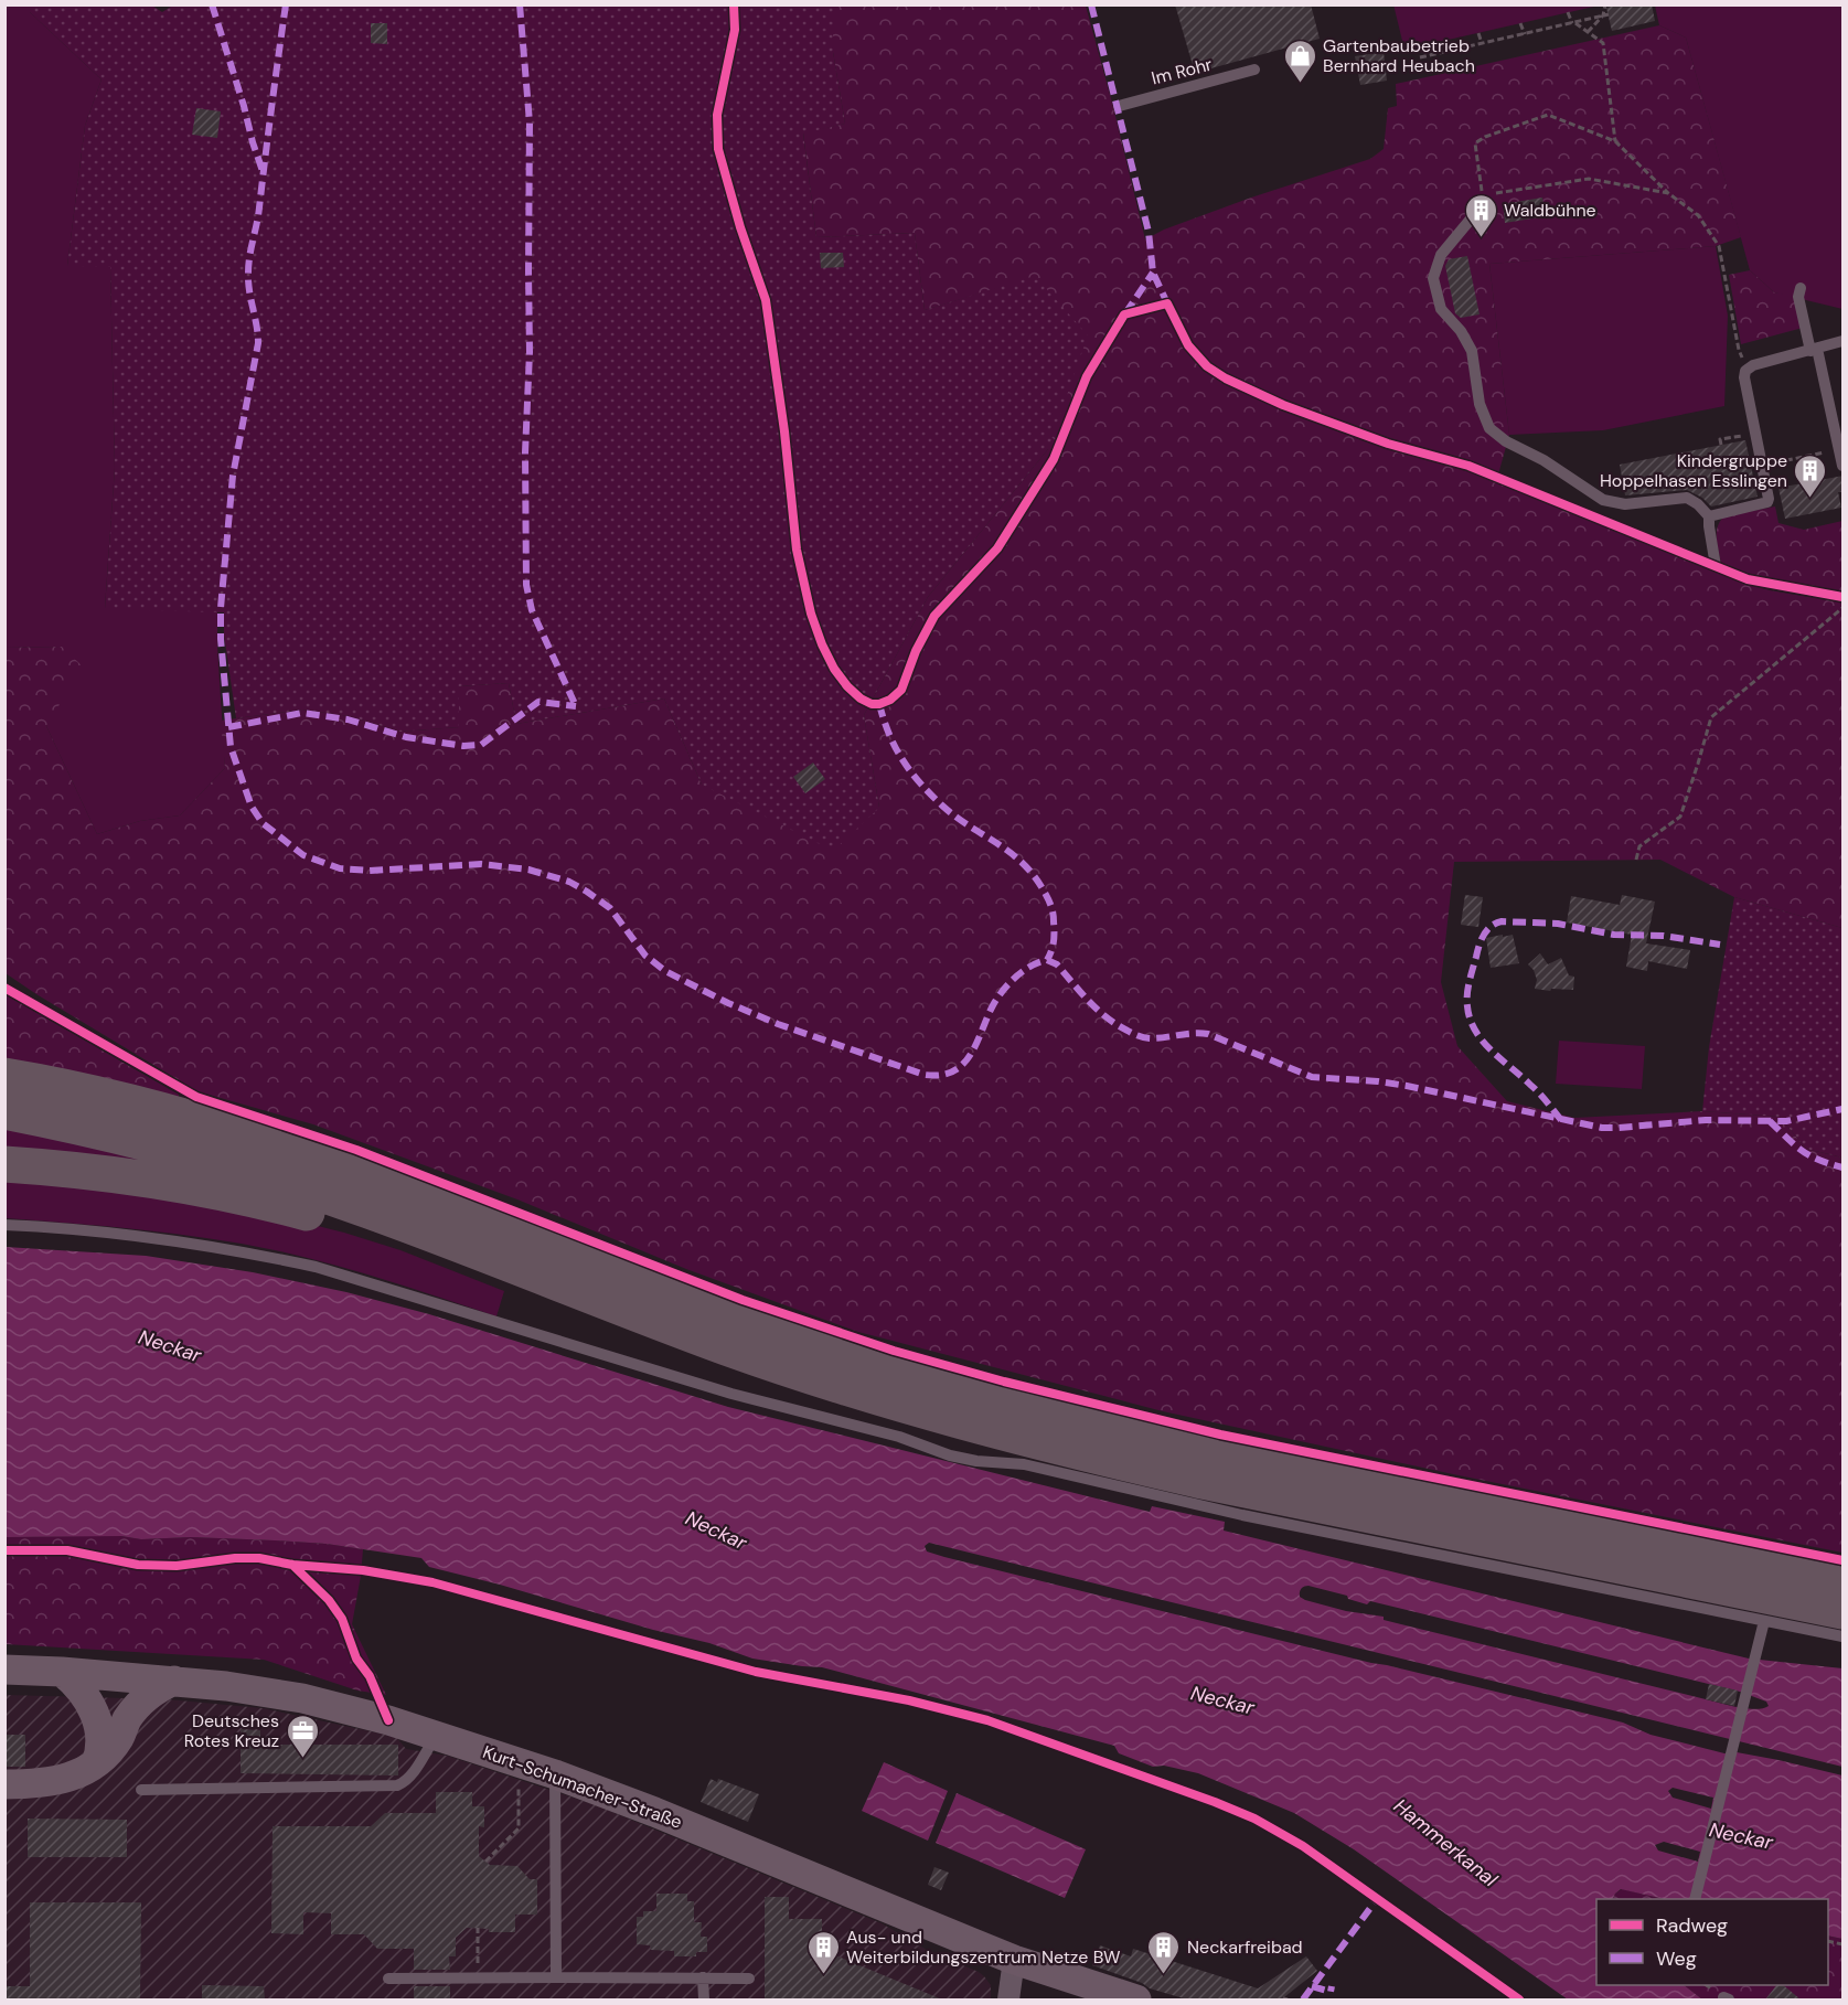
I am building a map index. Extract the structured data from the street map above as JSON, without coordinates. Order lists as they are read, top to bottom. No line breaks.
{"streets":{"street":["Kurt-Schumacher-Straße"],"lane":["Im Rohr"]},"water":["Neckar","Hammerkanal"],"places":{"shop":["Gartenbaubetrieb Bernhard Heubach"],"building":["Waldbühne","Kindergruppe Hoppelhasen Esslingen","Aus- und Weiterbildungszentrum Netze BW","Neckarfreibad"],"office":["Deutsches Rotes Kreuz"]},"legend":["Radweg","Weg"]}
